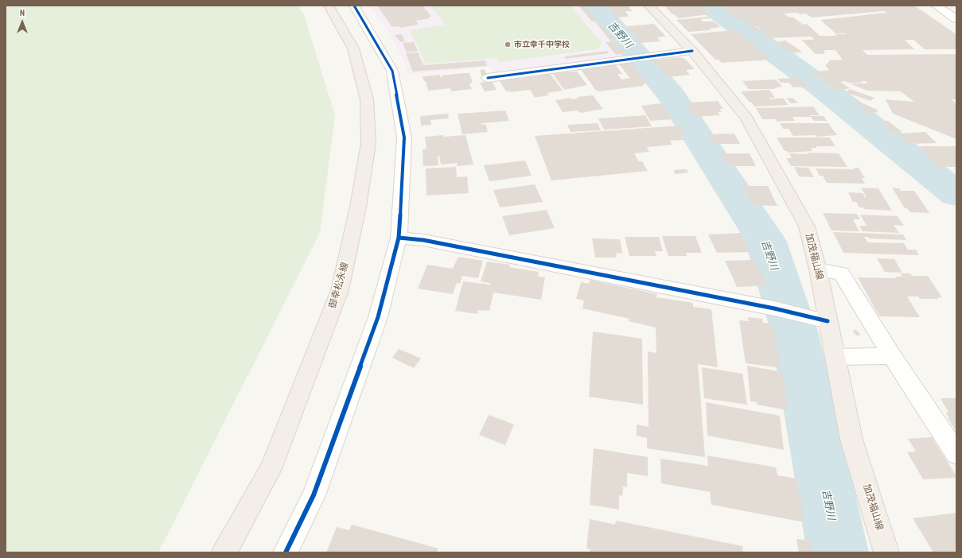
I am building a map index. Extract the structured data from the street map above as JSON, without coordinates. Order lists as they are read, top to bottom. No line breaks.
{"streets":{"main road":["加茂福山線","御幸松永線"]},"water":["吉野川"],"places":["市立幸千中学校"],"north":"top"}
